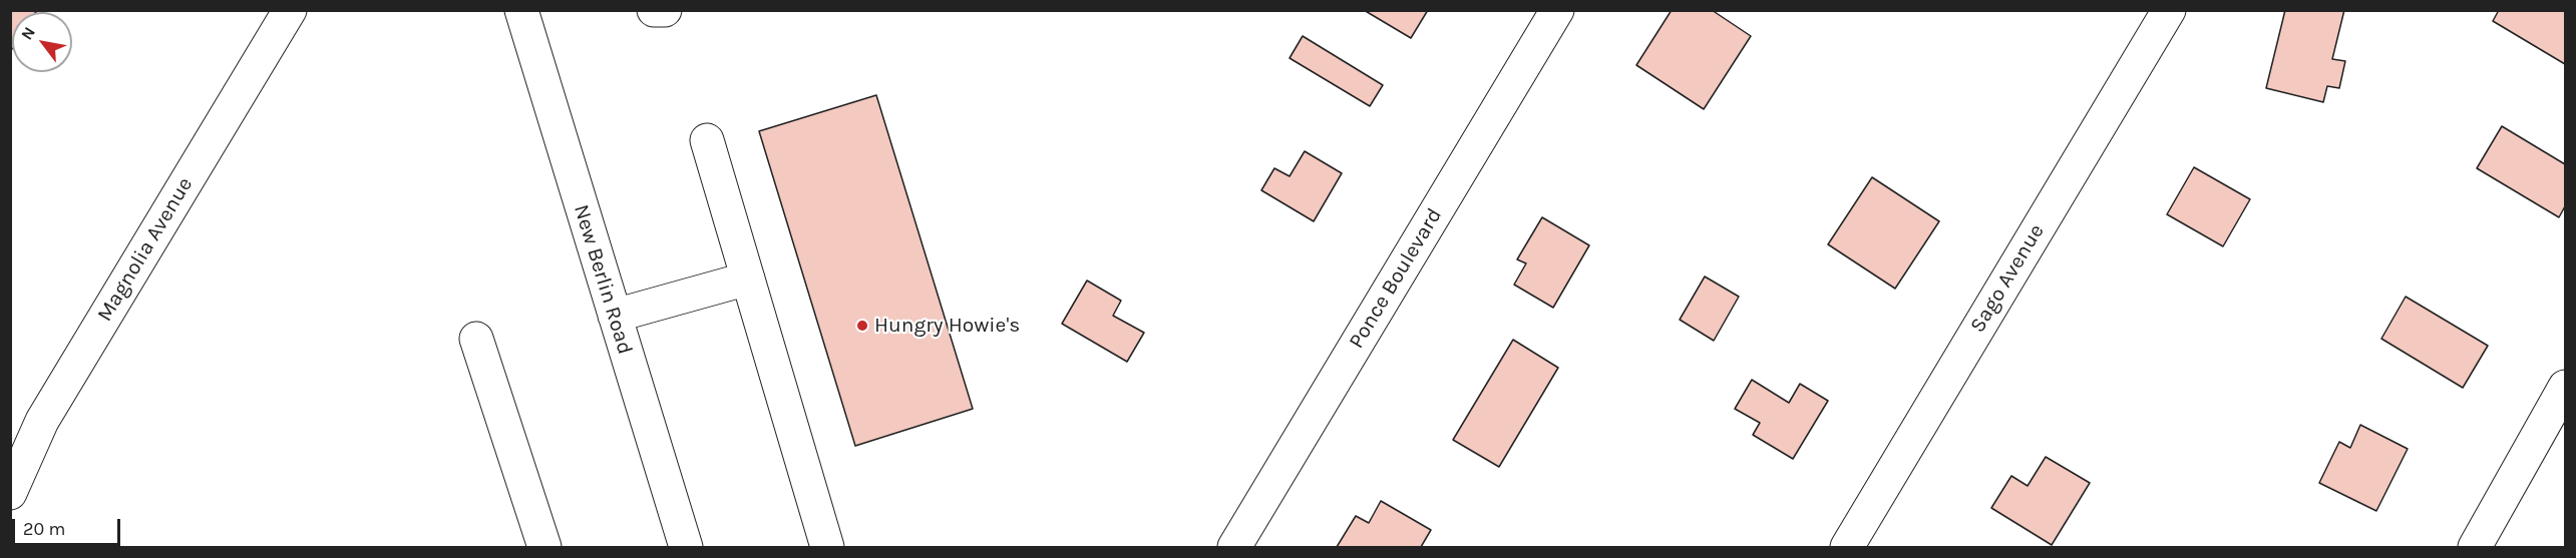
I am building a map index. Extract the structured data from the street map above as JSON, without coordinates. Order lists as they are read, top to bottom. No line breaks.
{"streets":{"street":["Magnolia Avenue","Ponce Boulevard","Sago Avenue","New Berlin Road"]},"places":["Hungry Howie's"],"scale_bar":"20 m","north":"top left"}
